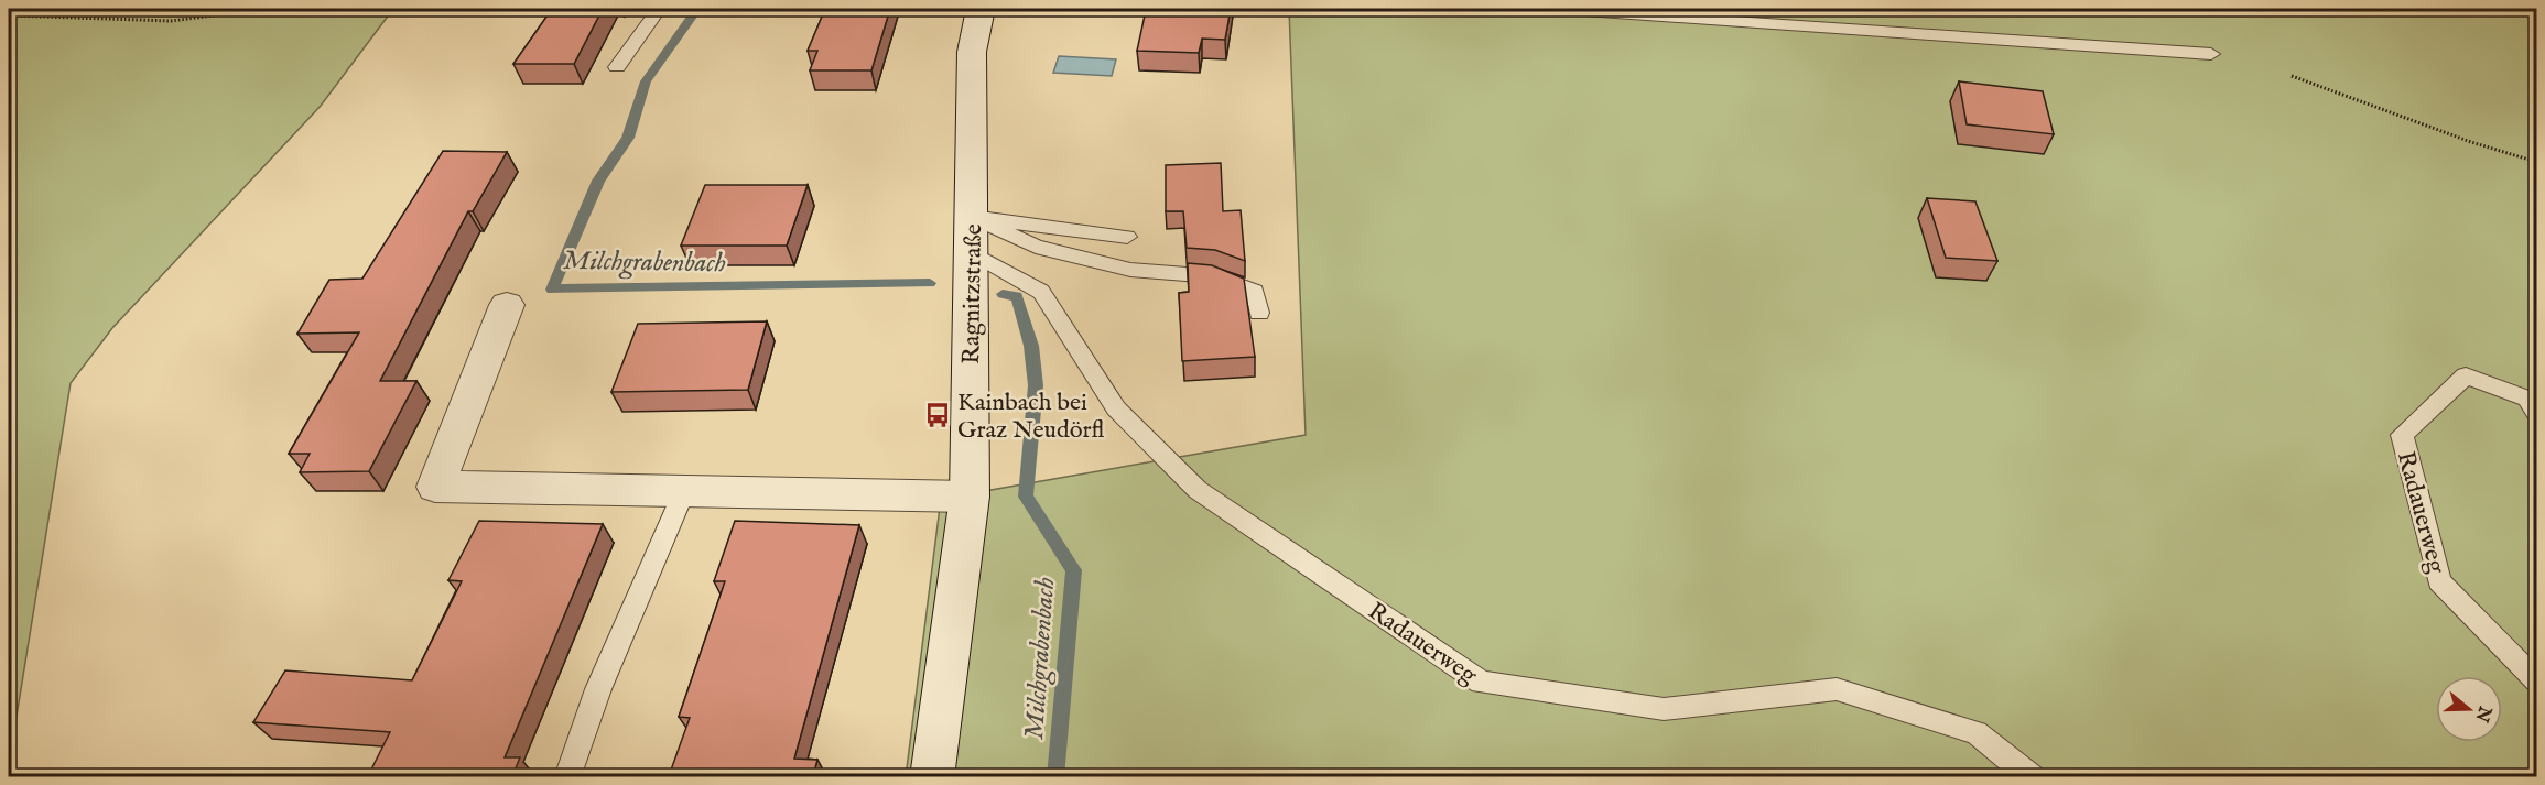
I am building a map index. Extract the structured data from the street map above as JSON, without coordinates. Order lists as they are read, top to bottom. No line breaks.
{"streets":{"main road":["Ragnitzstraße"],"lane":["Radauerweg"]},"crossings":[["Ragnitzstraße","Radauerweg"]],"water":["Milchgrabenbach"],"places":{"bus stop":["Kainbach bei Graz Neudörfl"]},"north":"right"}
